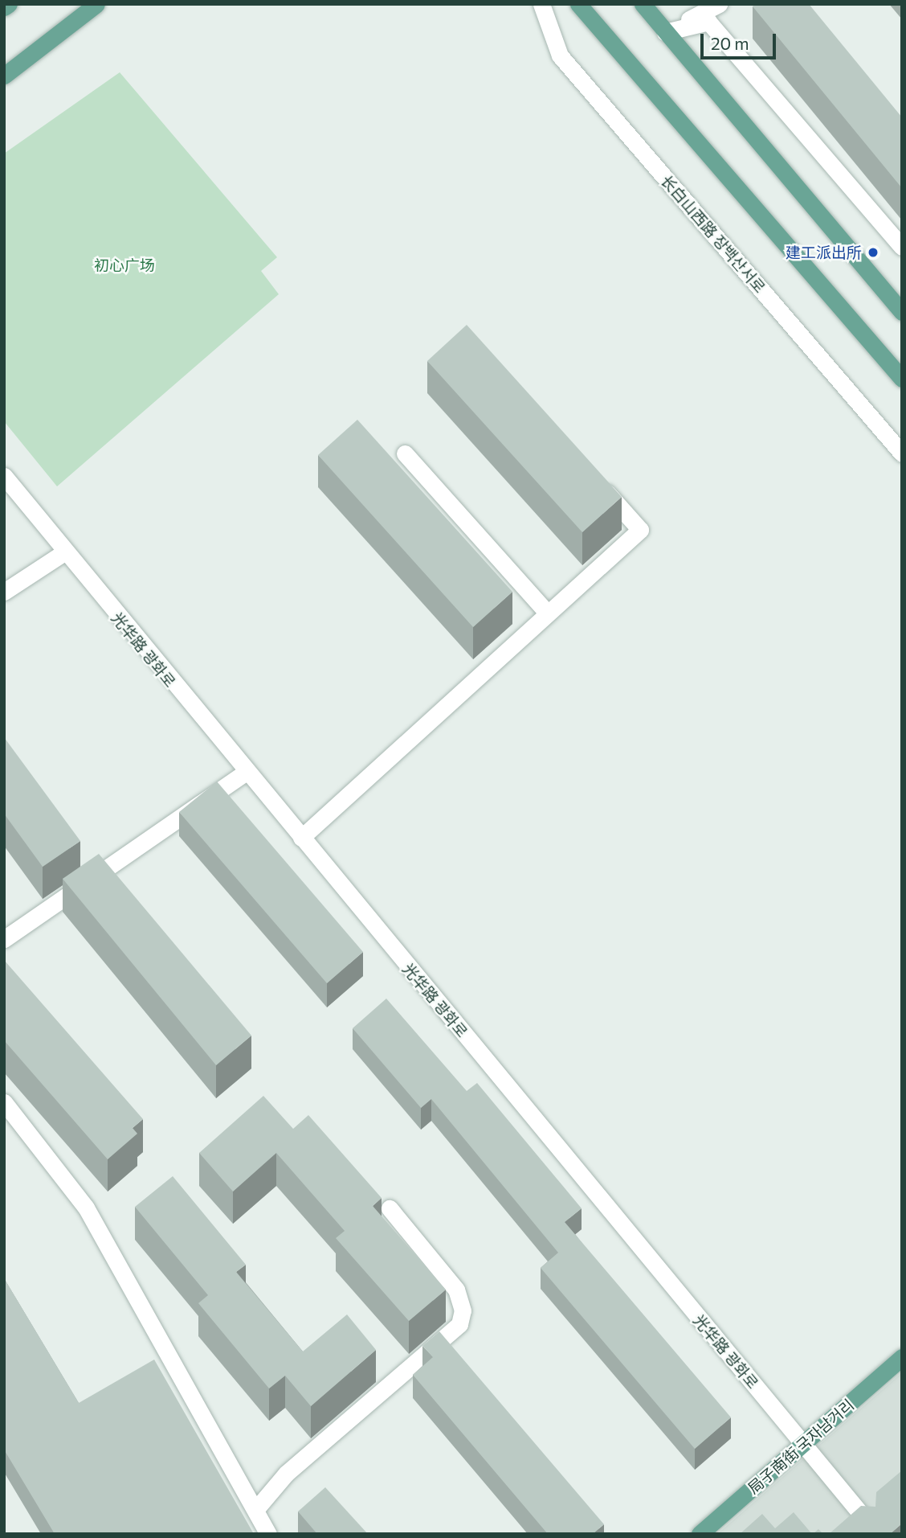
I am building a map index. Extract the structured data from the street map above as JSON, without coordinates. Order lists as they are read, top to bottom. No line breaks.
{"streets":{"main road":["局子南街 국자남거리"],"street":["长白山西路 장백산서로","光华路 광화로"]},"crossings":[["光华路 광화로","局子南街 국자남거리"]],"parks":["初心广场"],"places":["建工派出所"],"scale_bar":"20 m"}
